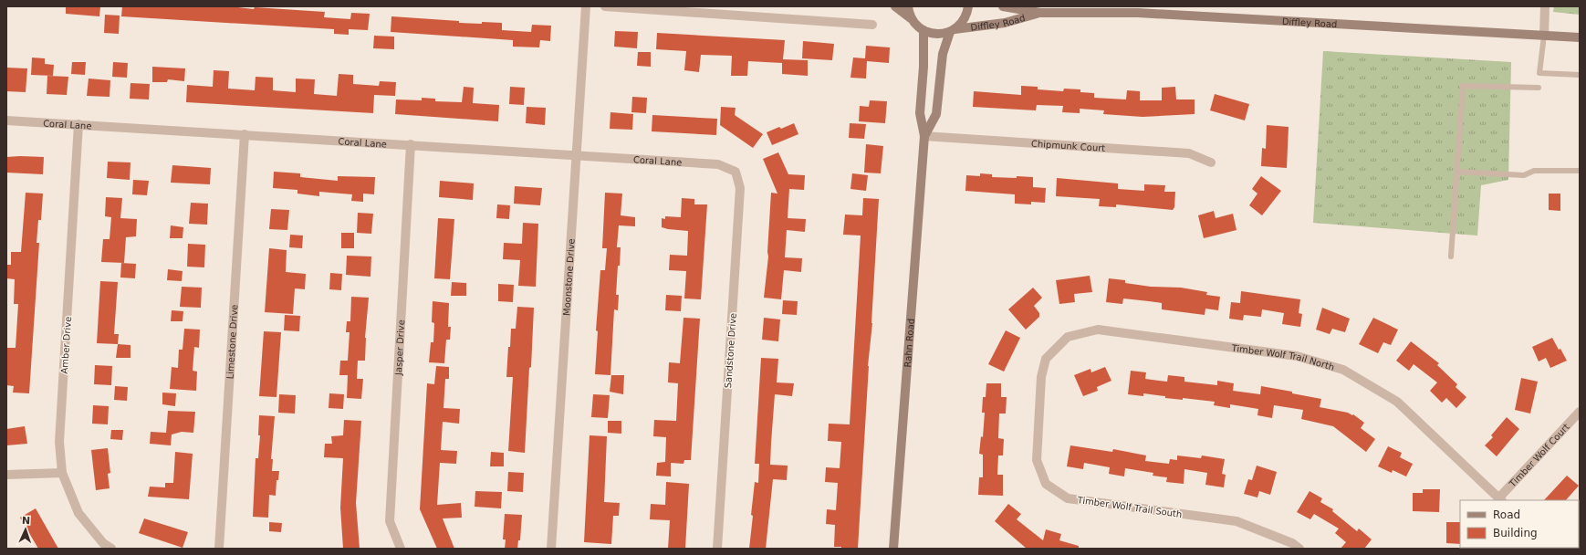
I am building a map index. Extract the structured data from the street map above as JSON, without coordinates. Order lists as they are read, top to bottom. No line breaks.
{"streets":{"main road":["Diffley Road","Rahn Road"],"street":["Coral Lane","Chipmunk Court","Moonstone Drive","Limestone Drive","Amber Drive","Jasper Drive","Sandstone Drive","Timber Wolf Trail North","Timber Wolf Court","Timber Wolf Trail South"]},"crossings":[["Diffley Road","Rahn Road"],["Coral Lane","Moonstone Drive"],["Coral Lane","Limestone Drive"],["Coral Lane","Amber Drive"],["Coral Lane","Jasper Drive"],["Coral Lane","Sandstone Drive"],["Chipmunk Court","Rahn Road"],["Timber Wolf Trail North","Timber Wolf Court"],["Timber Wolf Trail North","Timber Wolf Trail South"]],"legend":["Road","Building"],"north":"top"}
